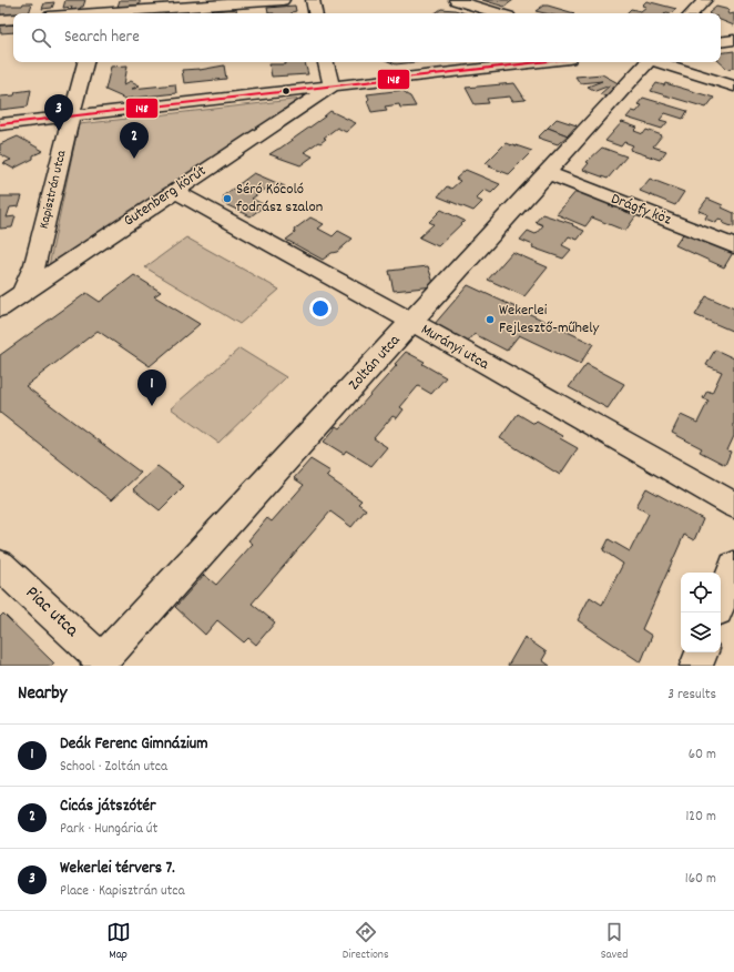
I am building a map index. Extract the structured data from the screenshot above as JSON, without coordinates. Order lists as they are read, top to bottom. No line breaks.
{"streets":{"street":["Kapisztrán utca","Gutenberg körút","Drágfy köz","Murányi utca","Zoltán utca","Piac utca"]},"crossings":[["Kapisztrán utca","Gutenberg körút"],["Gutenberg körút","Murányi utca"],["Drágfy köz","Zoltán utca"],["Murányi utca","Zoltán utca"],["Zoltán utca","Piac utca"]],"places":["Séró Kócoló fodrász szalon","Wekerlei Fejlesztő-műhely"],"lines":["transit line 148"],"page":{"search":"Search here","pins":["3","2","1"],"heading":["Nearby","3 results"],"list":[{"mark":"1","name":"Deák Ferenc Gimnázium","note":"School · Zoltán utca","value":"60 m"},{"mark":"2","name":"Cicás játszótér","note":"Park · Hungária út","value":"120 m"},{"mark":"3","name":"Wekerlei térvers 7.","note":"Place · Kapisztrán utca","value":"160 m"}],"nav":["Map","Directions","Saved"]}}
